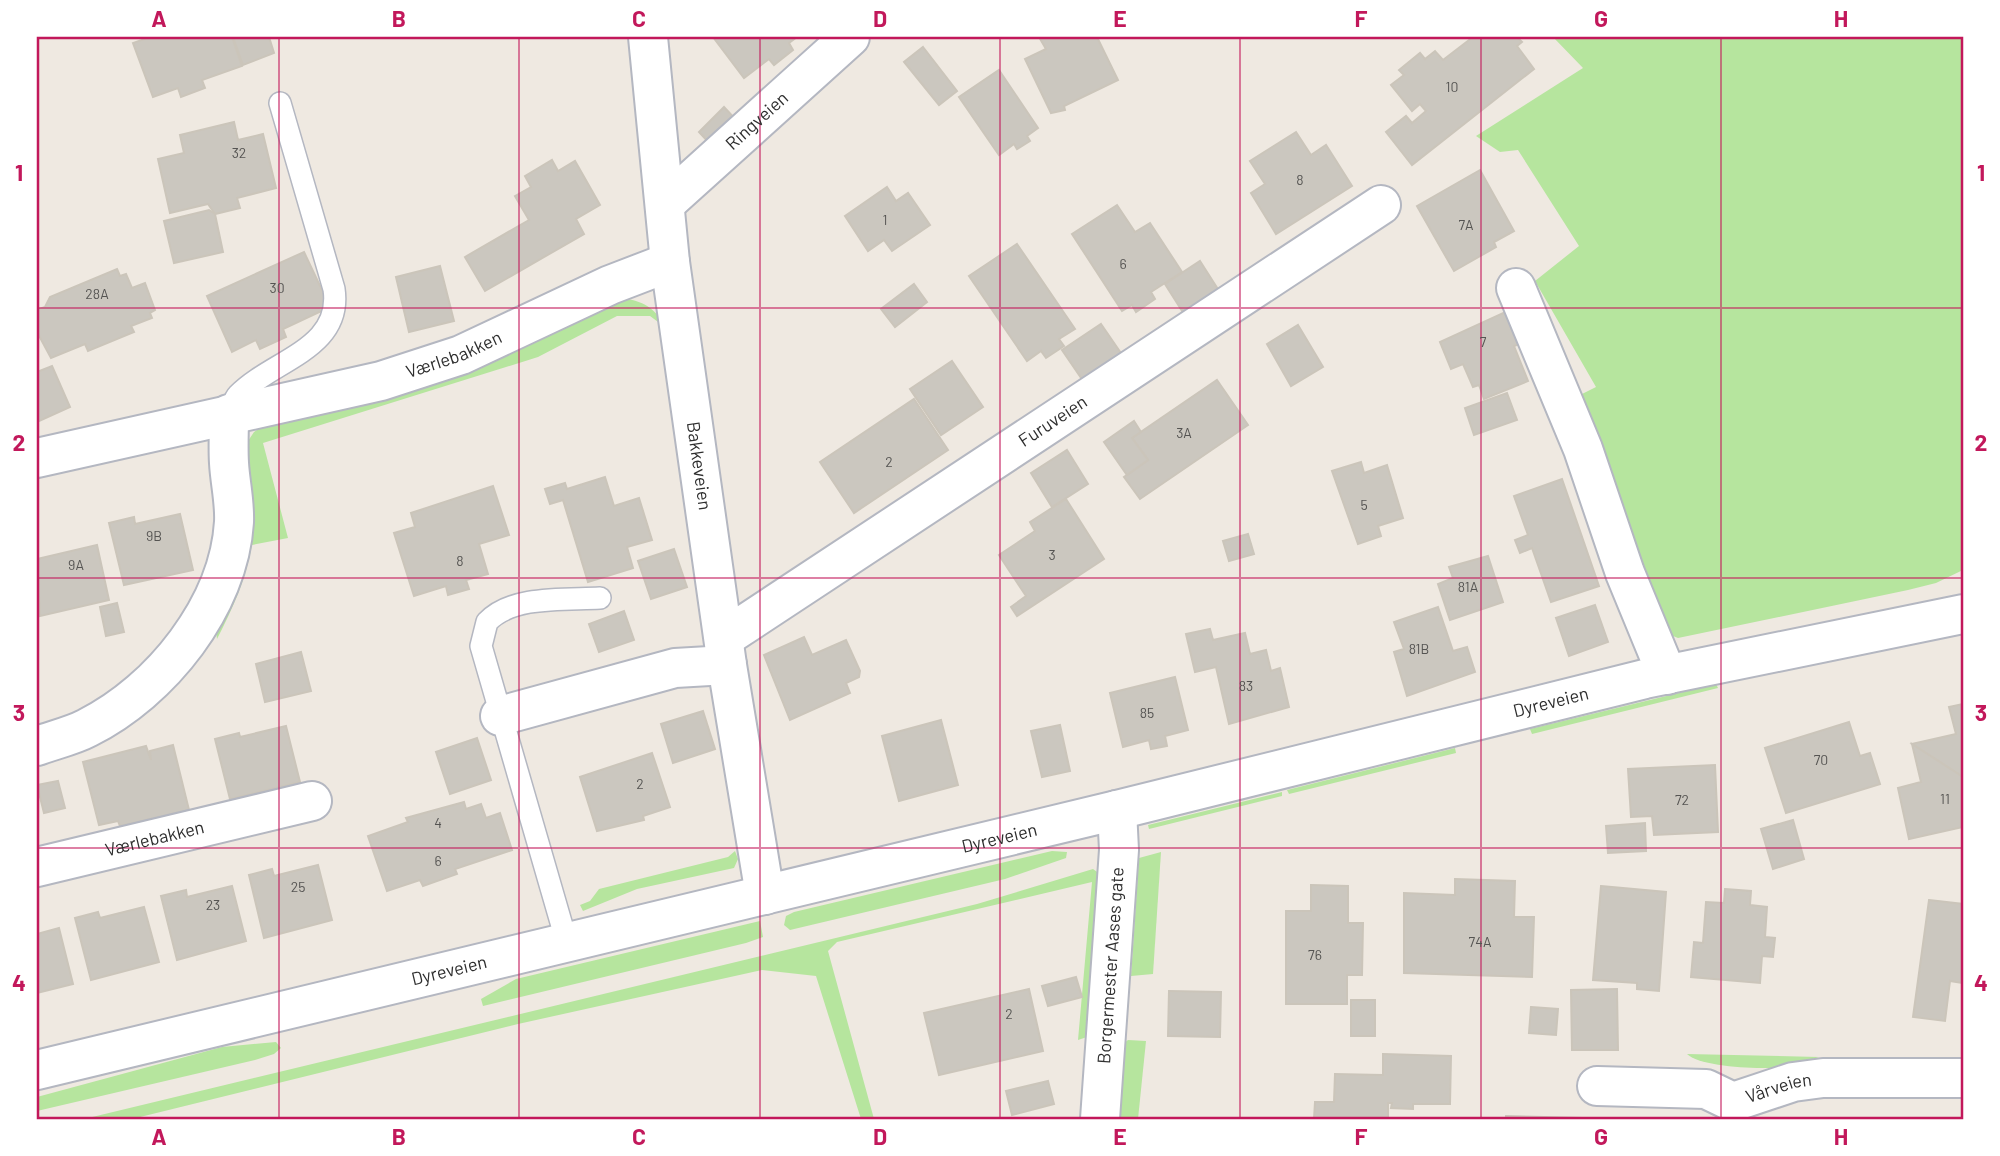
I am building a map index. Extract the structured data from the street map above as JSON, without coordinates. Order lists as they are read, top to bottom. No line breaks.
{"streets":{"street":["Ringveien","Værlebakken","Furuveien","Bakkeveien","Dyreveien","Borgermester Aases gate","Vårveien"]},"crossings":[["Ringveien","Bakkeveien"],["Værlebakken","Bakkeveien"],["Furuveien","Bakkeveien"],["Bakkeveien","Dyreveien"],["Dyreveien","Borgermester Aases gate"]],"house_numbers":["10","32","8","1","7A","6","30","28A","7","3A","2","5","9B","3","8","9A","81A","81B","83","85","70","2","11","72","4","6","25","23","74A","76","2"],"grid":{"columns":["A","B","C","D","E","F","G","H"],"rows":["1","2","3","4"]}}
